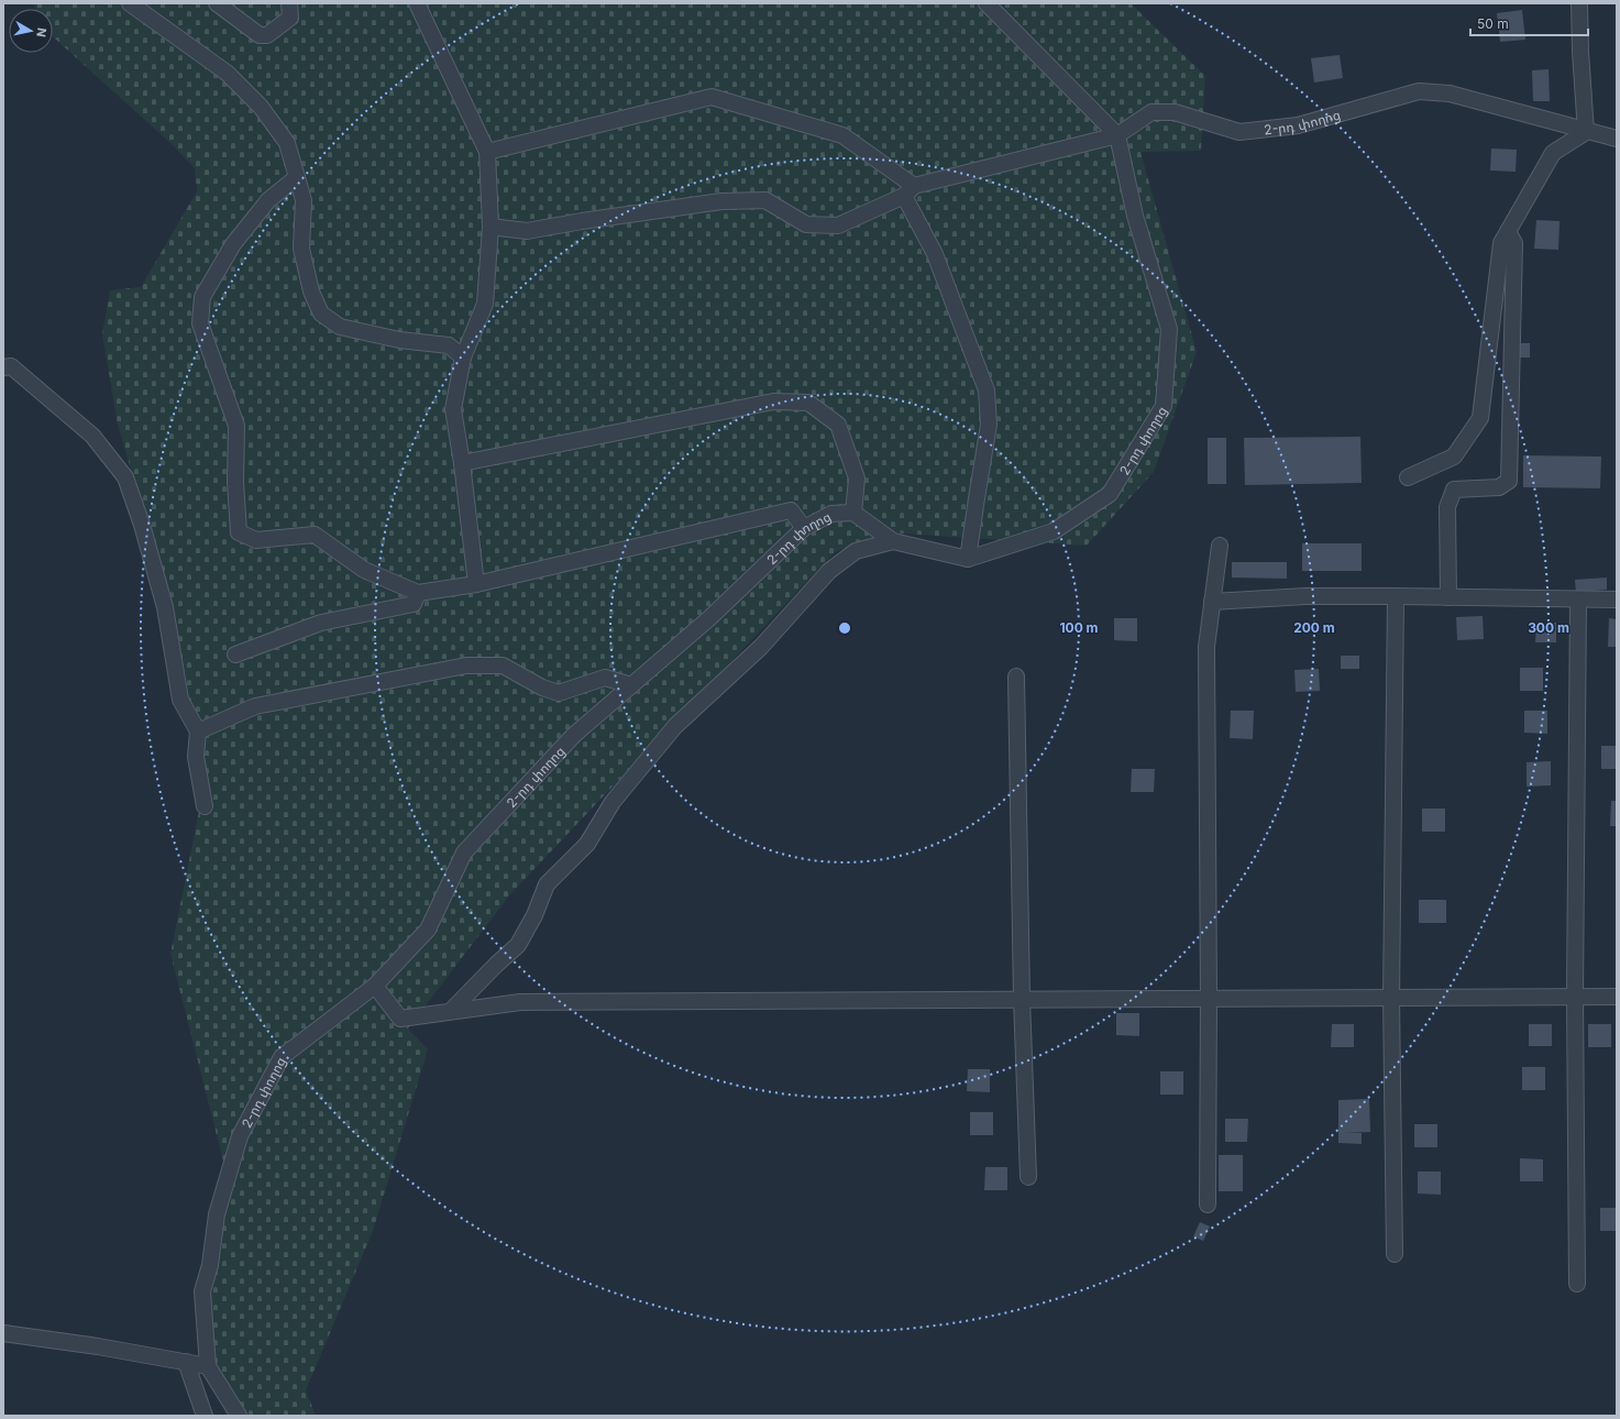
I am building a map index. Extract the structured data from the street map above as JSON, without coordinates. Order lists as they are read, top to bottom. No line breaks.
{"streets":{"street":["2-րդ փողոց"]},"scale_bar":"50 m","north":"right","rings":["100 m","200 m","300 m"]}
